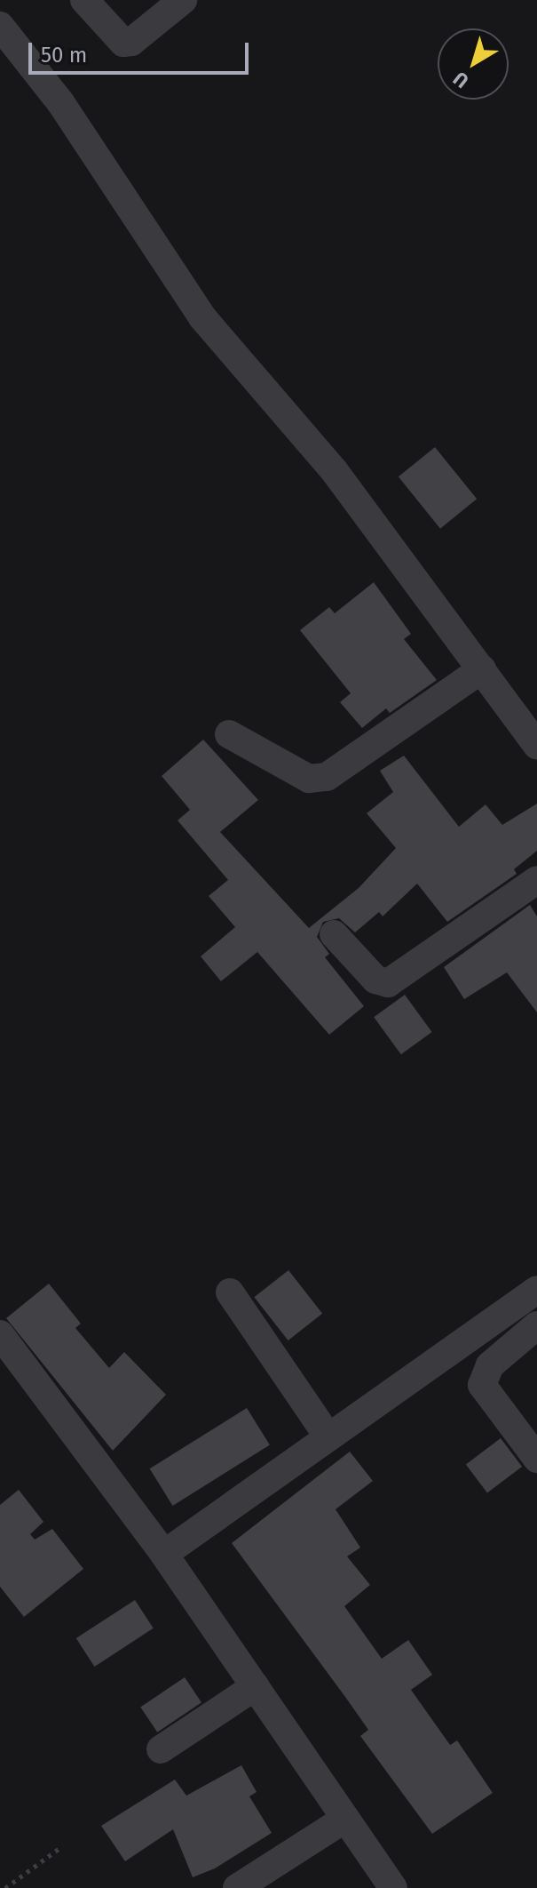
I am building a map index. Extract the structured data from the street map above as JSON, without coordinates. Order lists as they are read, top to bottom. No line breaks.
{"scale_bar":"50 m","north":"bottom left"}
